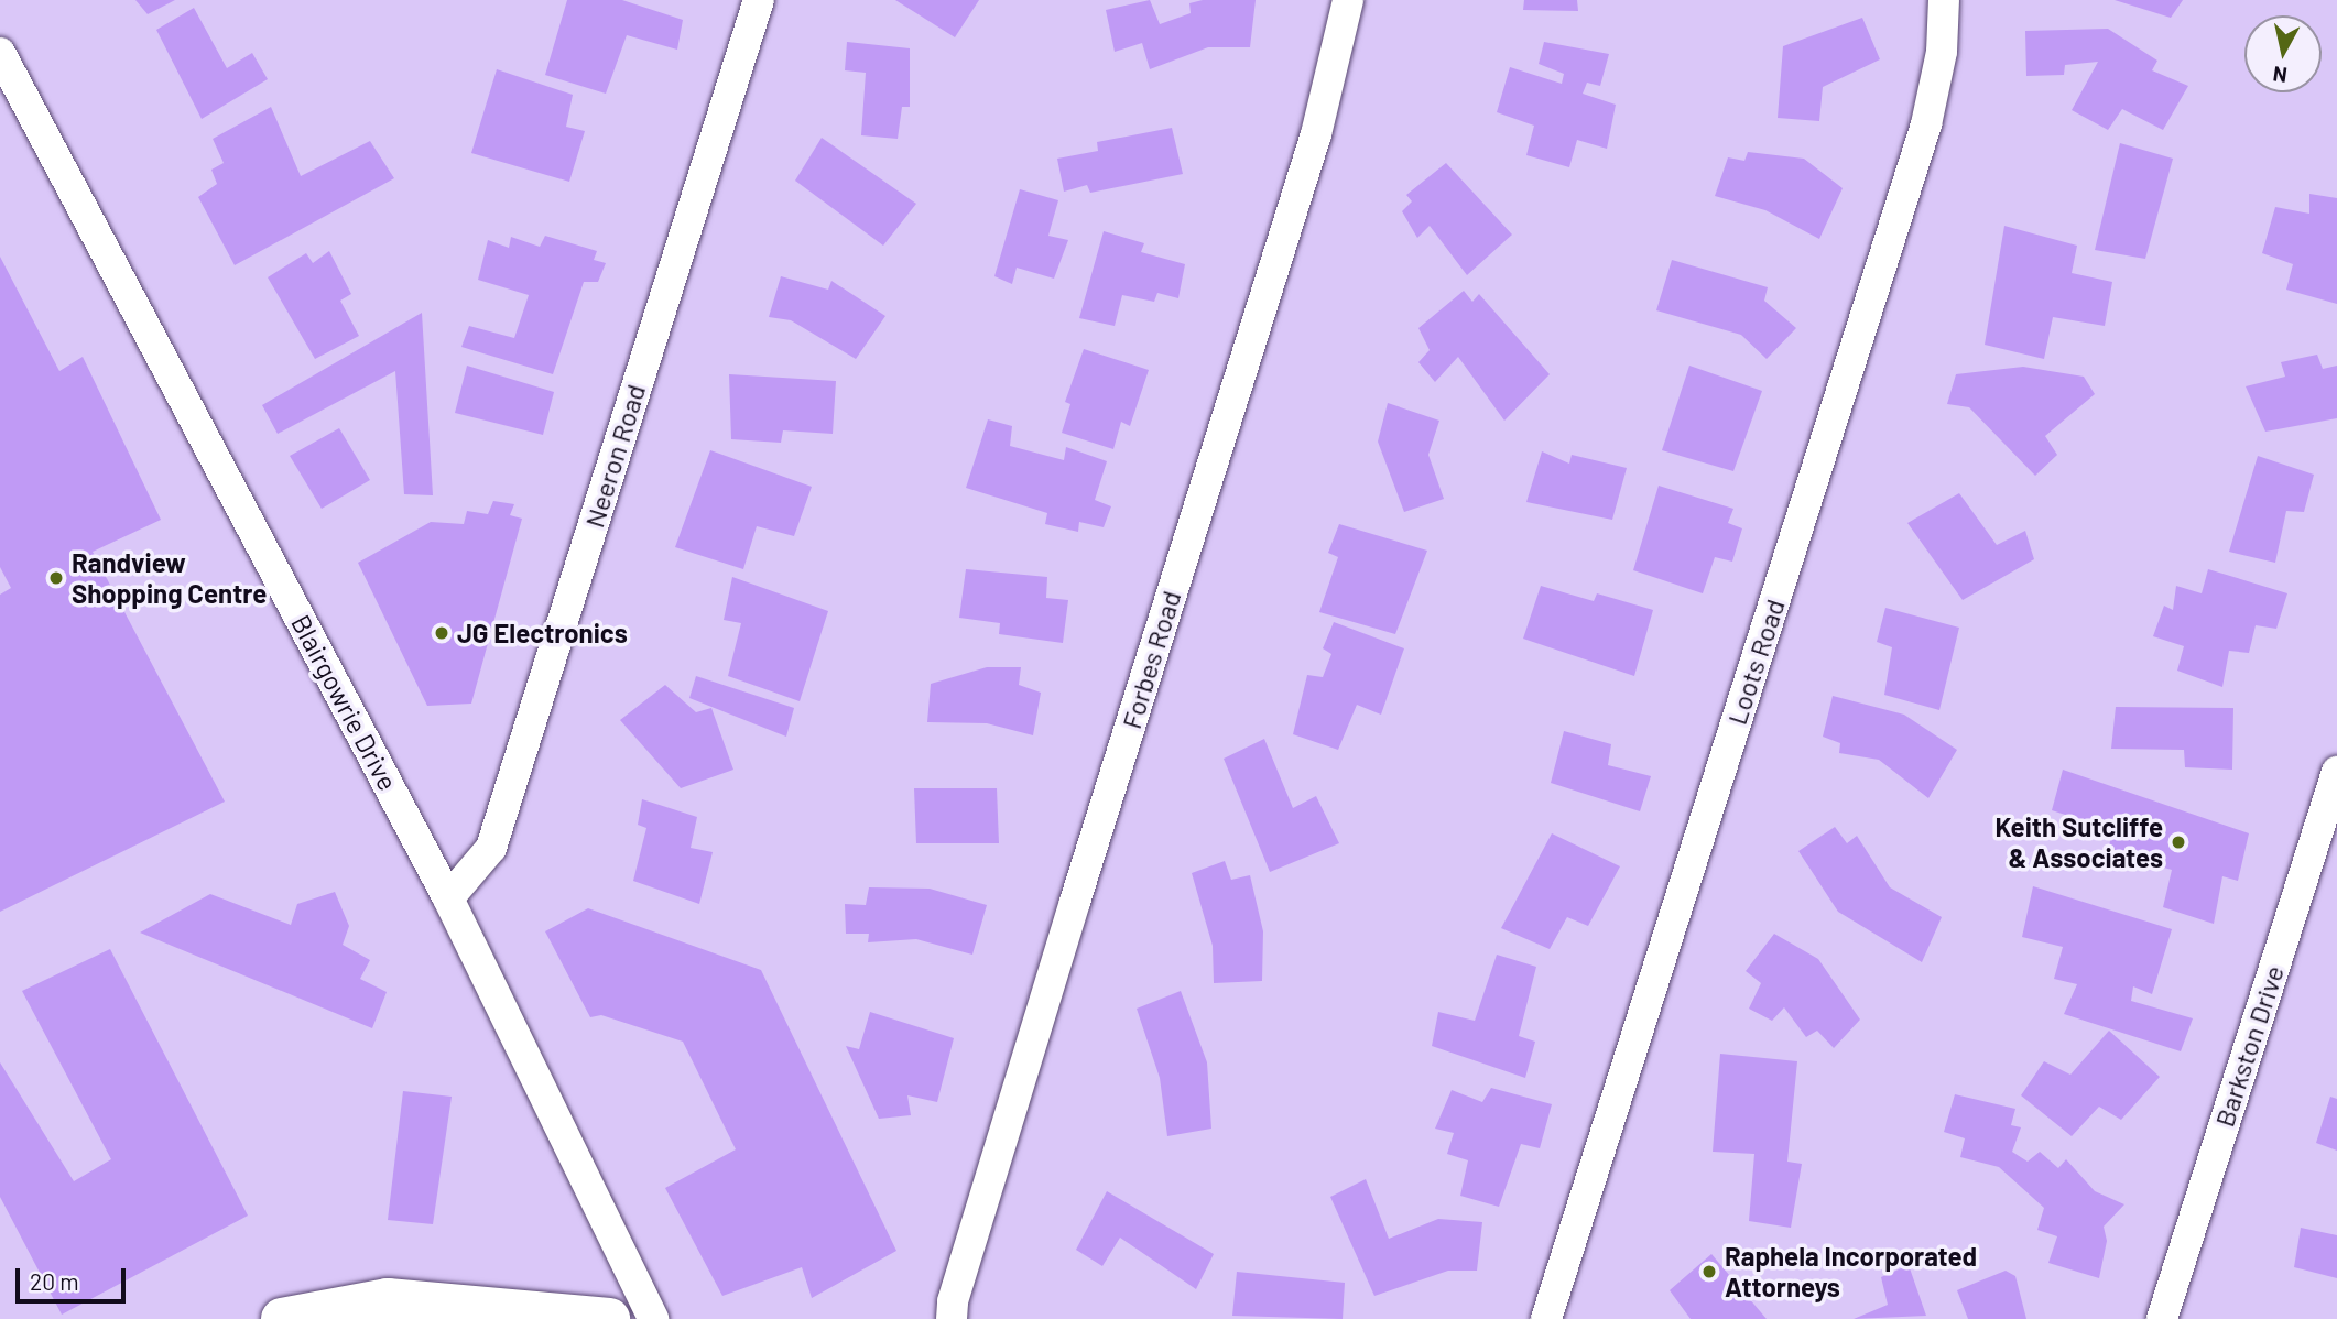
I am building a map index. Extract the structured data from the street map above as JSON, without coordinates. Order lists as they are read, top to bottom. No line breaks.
{"streets":{"street":["Neeron Road","Forbes Road","Loots Road","Blairgowrie Drive","Barkston Drive"]},"crossings":[["Neeron Road","Blairgowrie Drive"]],"places":["Randview Shopping Centre","JG Electronics","Keith Sutcliffe & Associates","Raphela Incorporated Attorneys"],"scale_bar":"20 m","north":"bottom"}
